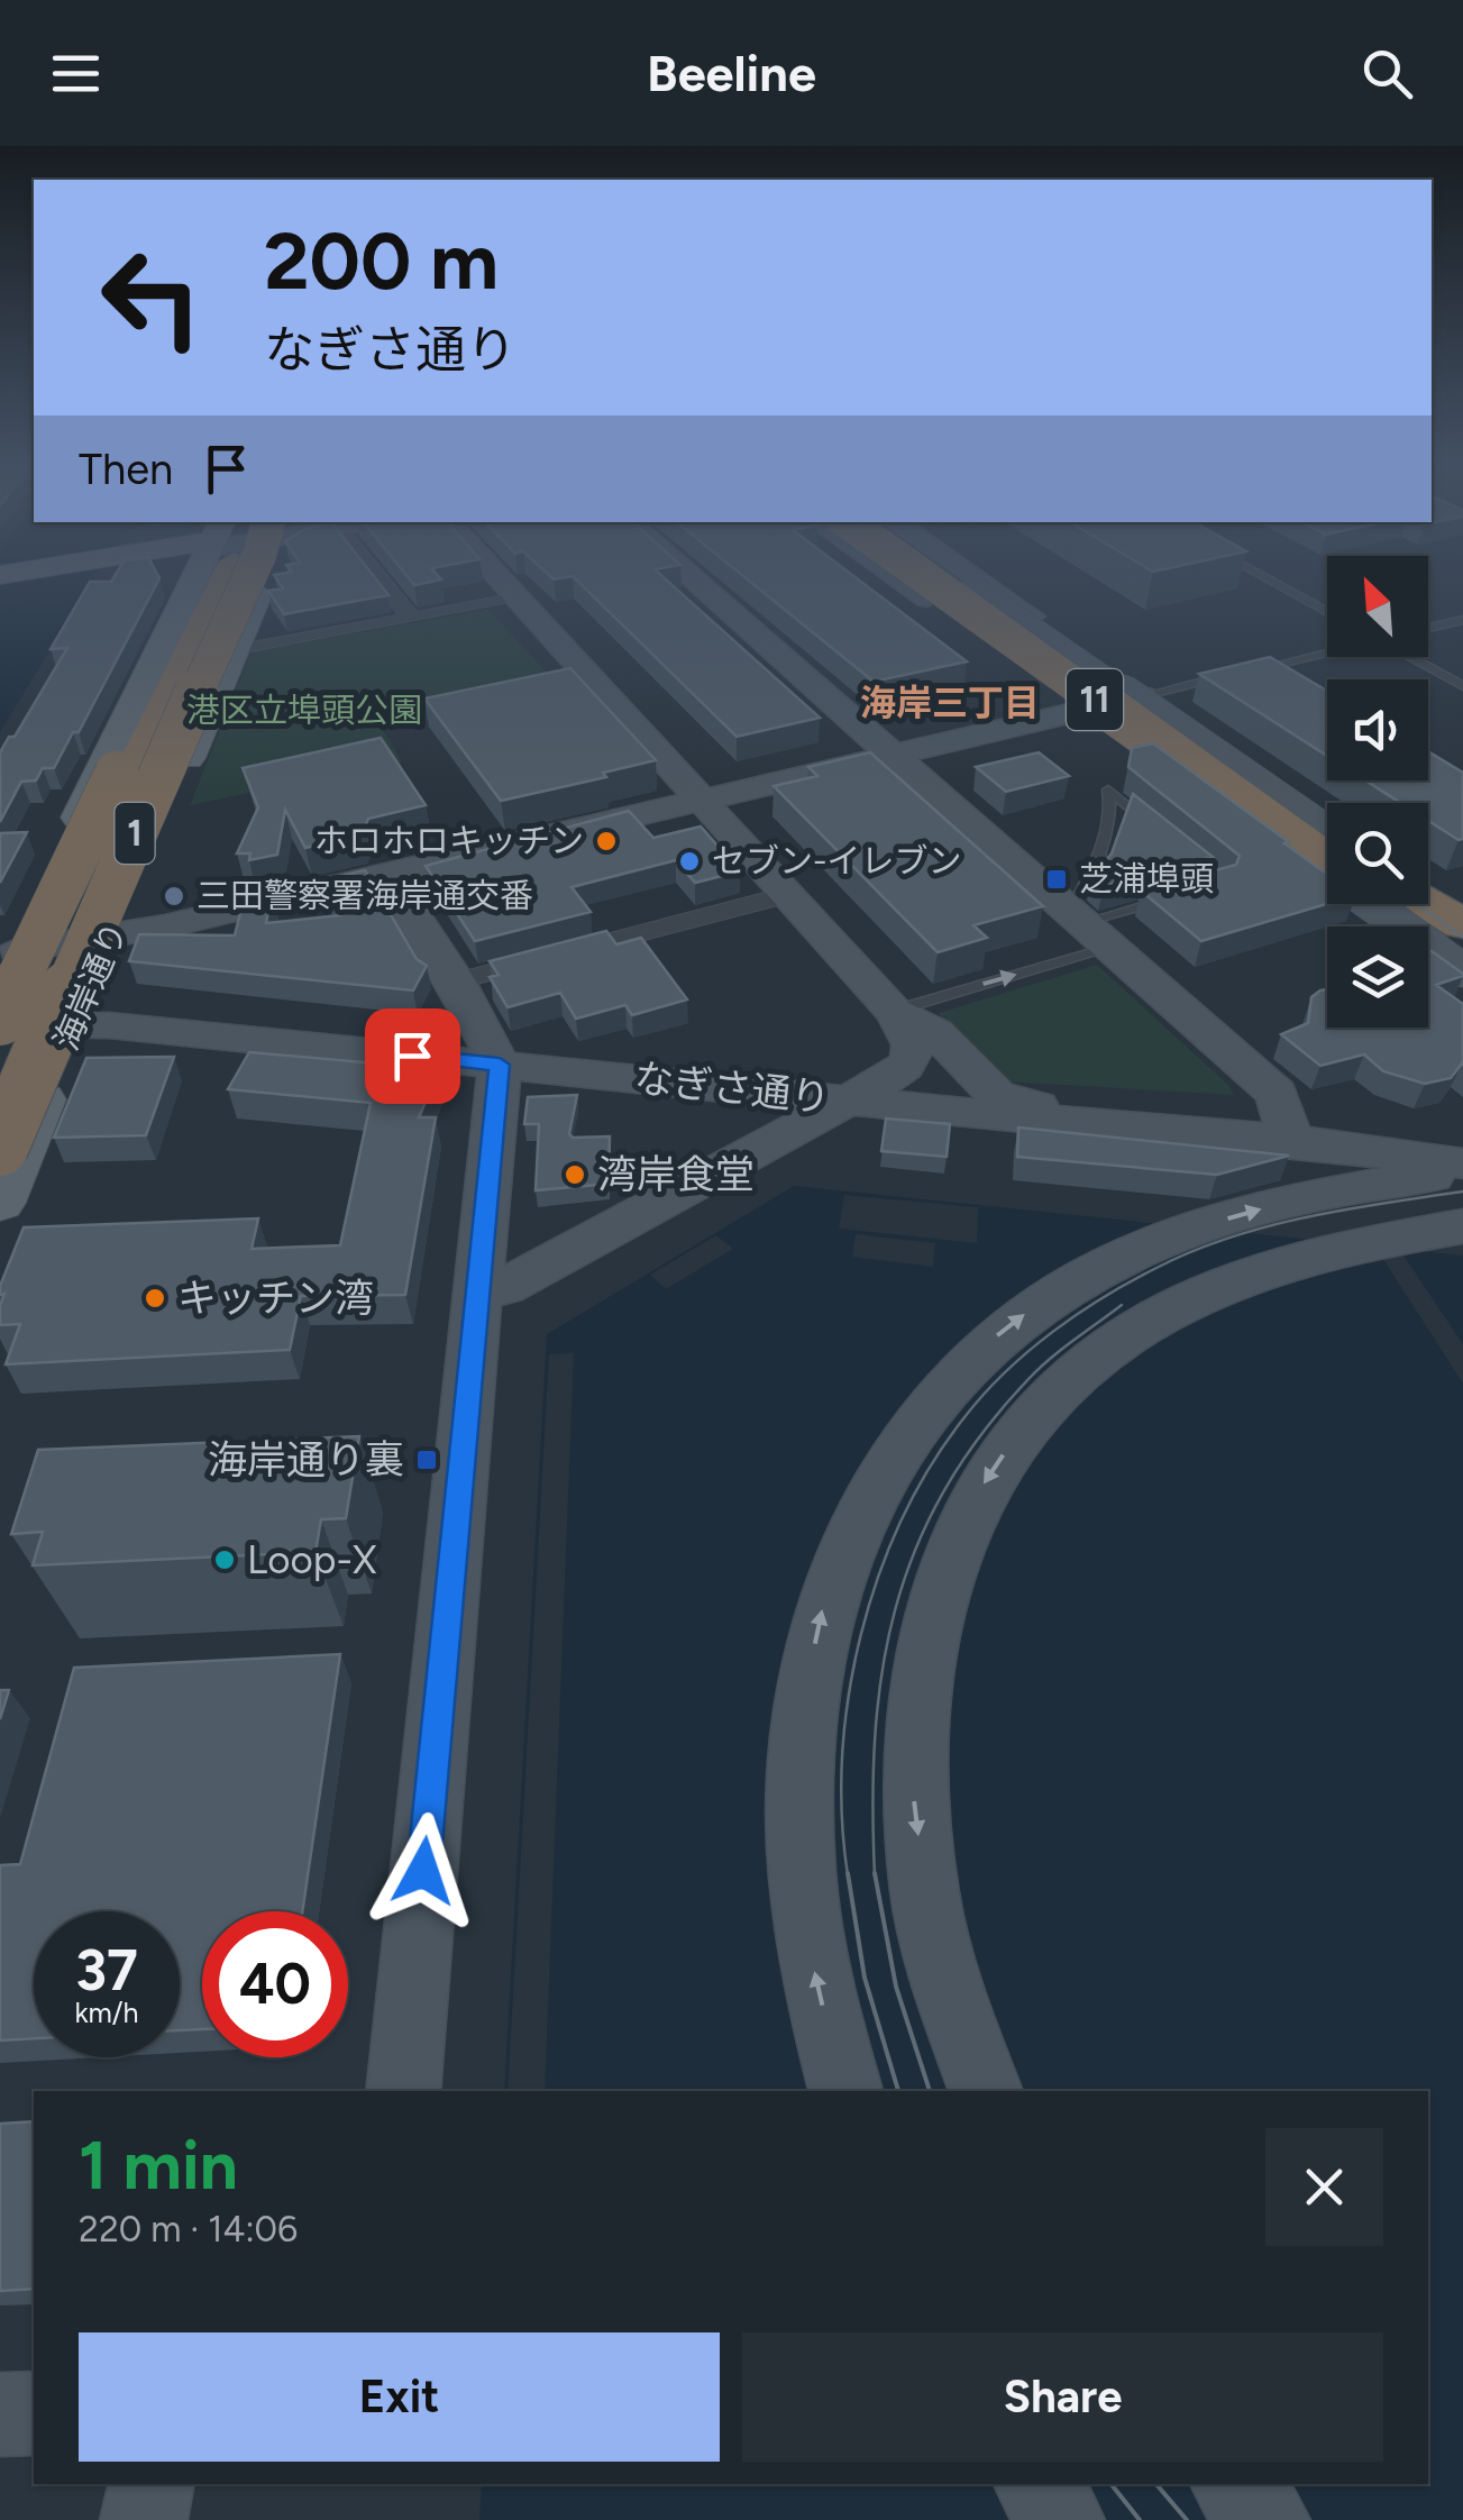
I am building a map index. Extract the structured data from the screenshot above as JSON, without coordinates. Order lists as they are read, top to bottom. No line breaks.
{"streets":{"highway":["11","1"],"main road":["海岸通り"],"street":["なぎさ通り"]},"crossings":[["1","なぎさ通り"],["海岸通り","なぎさ通り"]],"districts":["海岸三丁目"],"parks":["港区立埠頭公園"],"places":{"other":["ホロホロキッチン","セブン-イレブン","三田警察署海岸通交番","湾岸食堂","キッチン湾","Loop-X"],"transit":["芝浦埠頭","海岸通り裏"]},"north":"top left","page":{"header":"Beeline","turn":["200 m","なぎさ通り"],"then":"Then","speed":"37 km/h","limit":"40","heading":["1 min","220 m · 14:06"],"buttons":["Exit","Share"]}}
